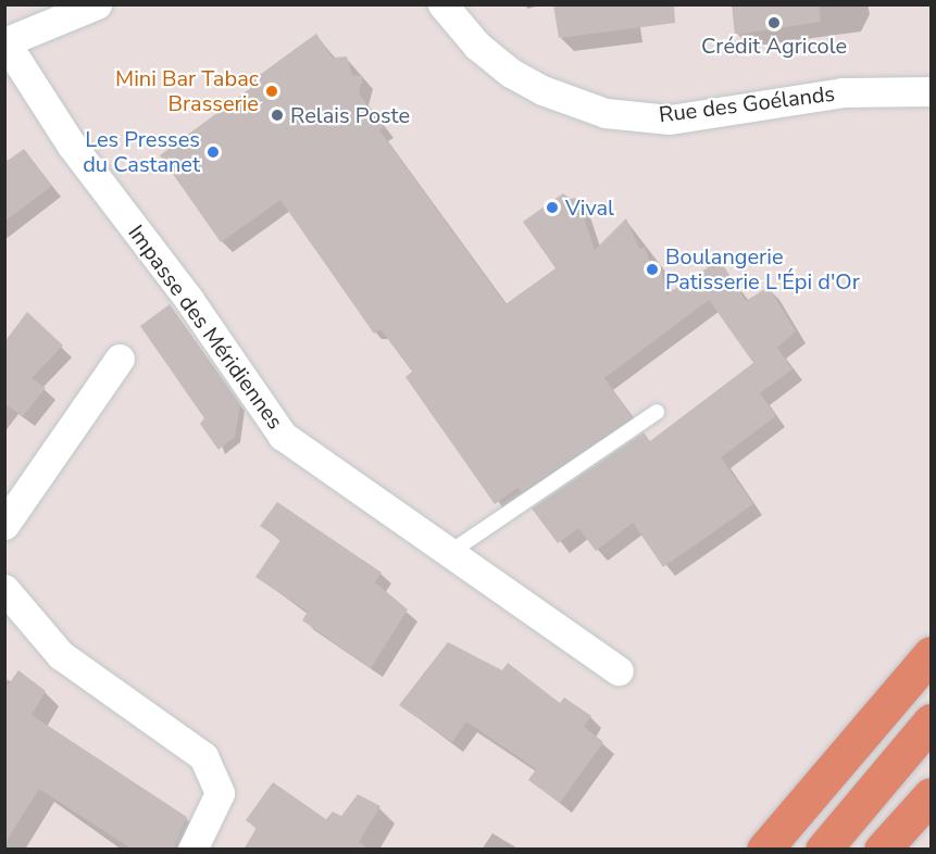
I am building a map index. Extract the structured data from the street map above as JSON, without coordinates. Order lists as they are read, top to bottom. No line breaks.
{"streets":{"street":["Rue des Goélands","Impasse des Méridiennes"]},"places":["Crédit Agricole","Mini Bar Tabac Brasserie","Relais Poste","Les Presses du Castanet","Vival","Boulangerie Patisserie L'Épi d'Or"]}
